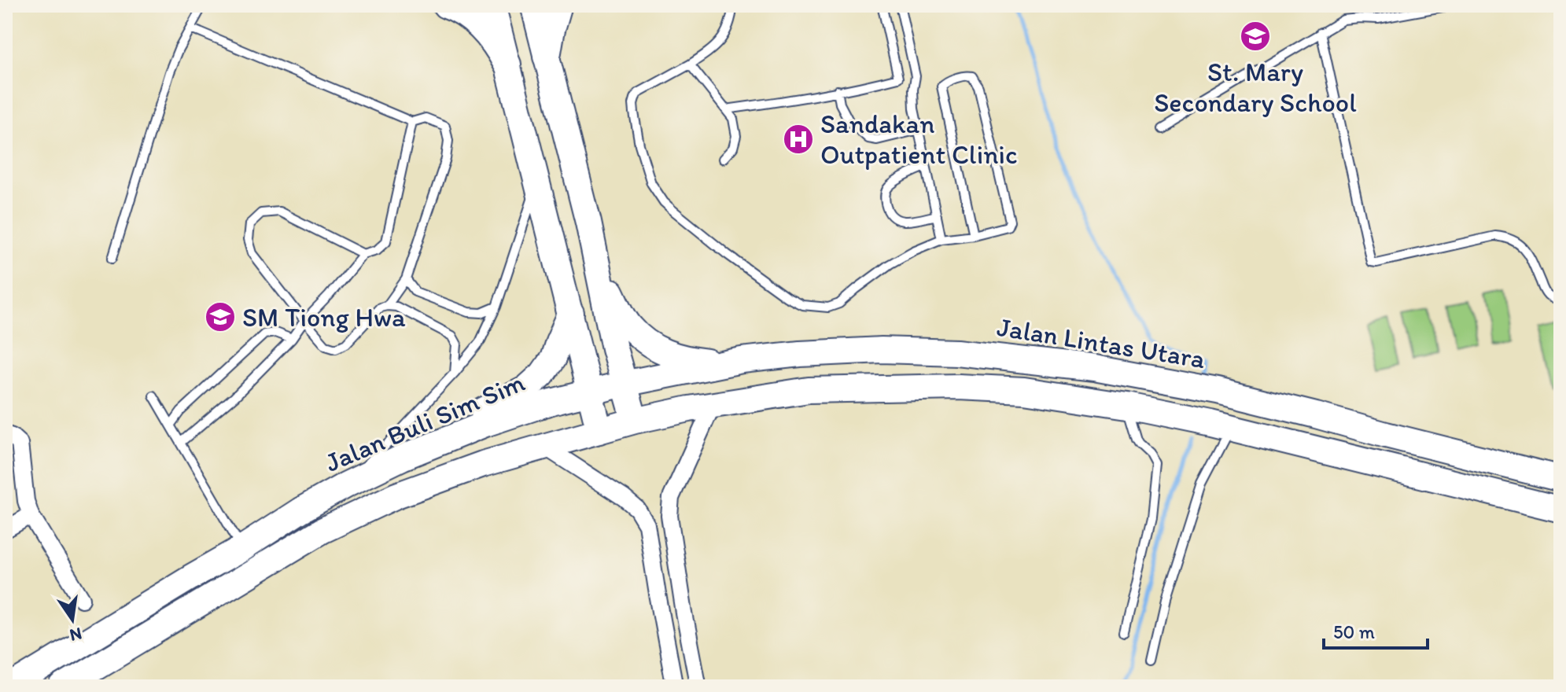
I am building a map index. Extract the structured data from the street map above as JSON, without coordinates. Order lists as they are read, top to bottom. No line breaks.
{"streets":{"main road":["Jalan Lintas Utara","Jalan Buli Sim Sim"]},"crossings":[["Jalan Lintas Utara","Jalan Buli Sim Sim"]],"places":{"school or university":["St. Mary Secondary School","SM Tiong Hwa"],"hospital":["Sandakan Outpatient Clinic"]},"scale_bar":"50 m","north":"bottom"}
